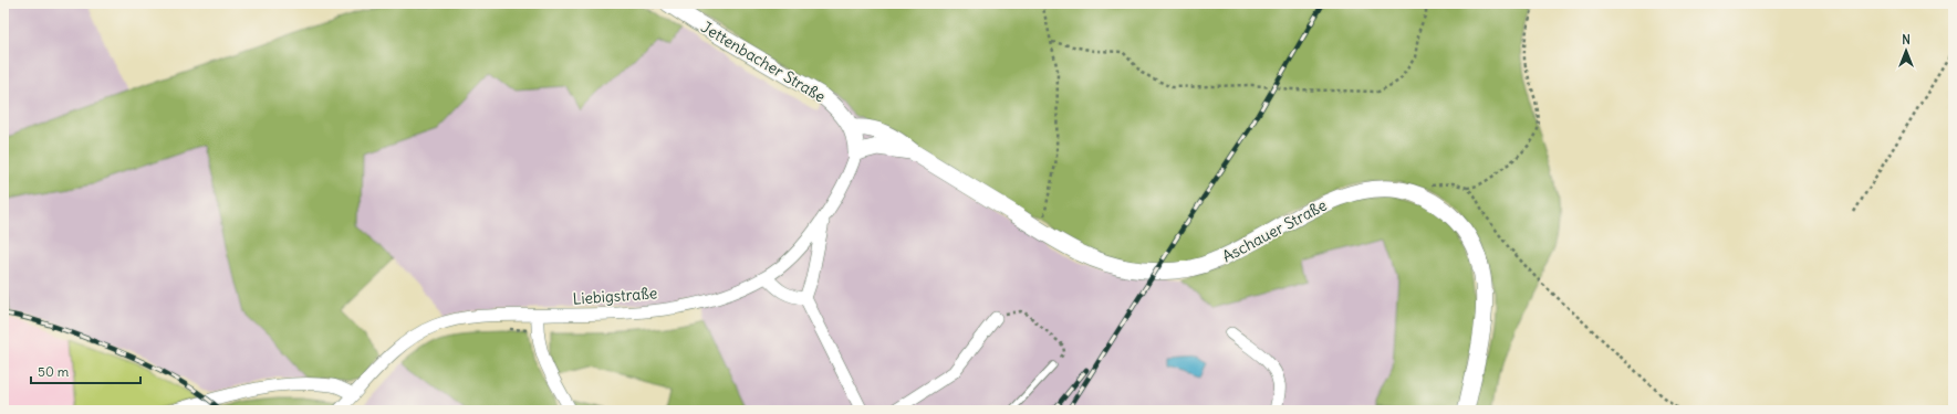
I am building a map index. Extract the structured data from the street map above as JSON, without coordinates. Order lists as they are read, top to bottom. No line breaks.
{"streets":{"street":["Jettenbacher Straße","Aschauer Straße","Liebigstraße"]},"crossings":[["Jettenbacher Straße","Aschauer Straße"],["Jettenbacher Straße","Liebigstraße"],["Aschauer Straße","Liebigstraße"]],"scale_bar":"50 m","north":"top"}
